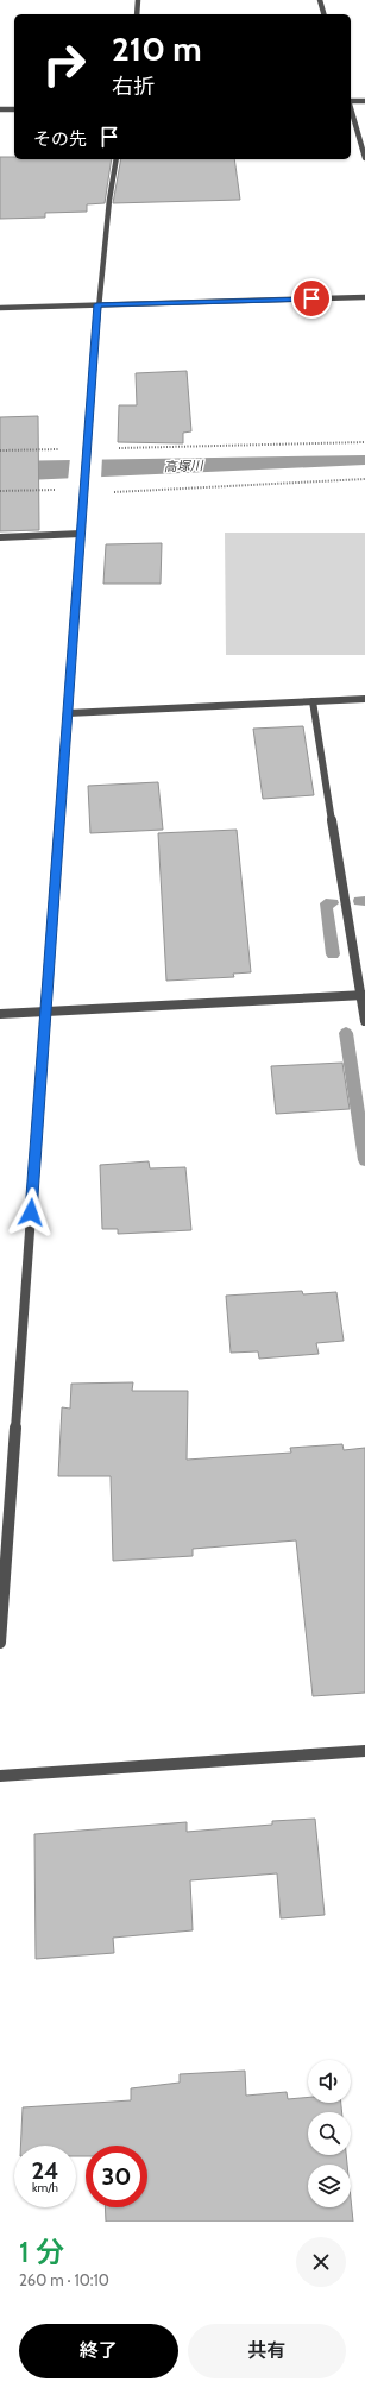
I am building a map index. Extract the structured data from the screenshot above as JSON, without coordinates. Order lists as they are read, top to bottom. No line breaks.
{"water":["高塚川"],"page":{"turn":["210 m","右折"],"then":"その先","speed":"24 km/h","limit":"30","heading":["1 分","260 m · 10:10"],"buttons":["終了","共有"]}}
